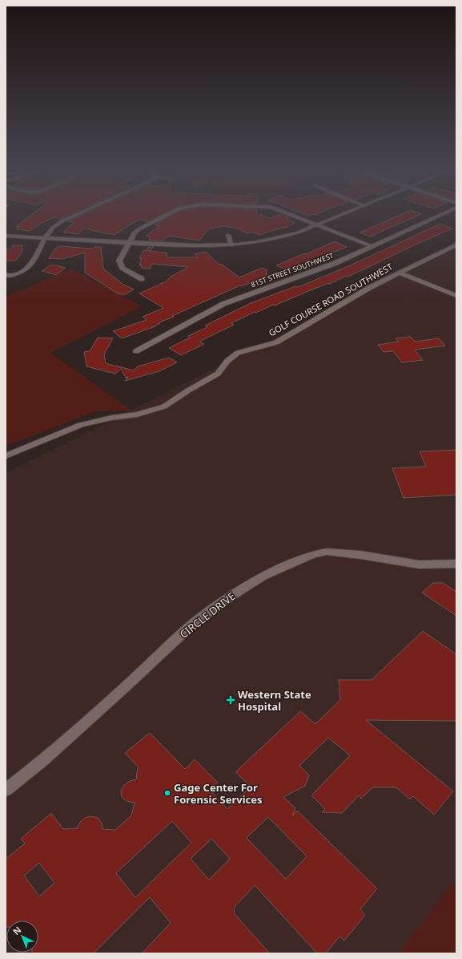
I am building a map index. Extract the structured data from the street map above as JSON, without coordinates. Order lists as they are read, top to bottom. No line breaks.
{"streets":{"street":["81ST STREET SOUTHWEST","GOLF COURSE ROAD SOUTHWEST","CIRCLE DRIVE"]},"places":{"health":["Western State Hospital"],"other":["Gage Center For Forensic Services"]},"north":"top left"}
